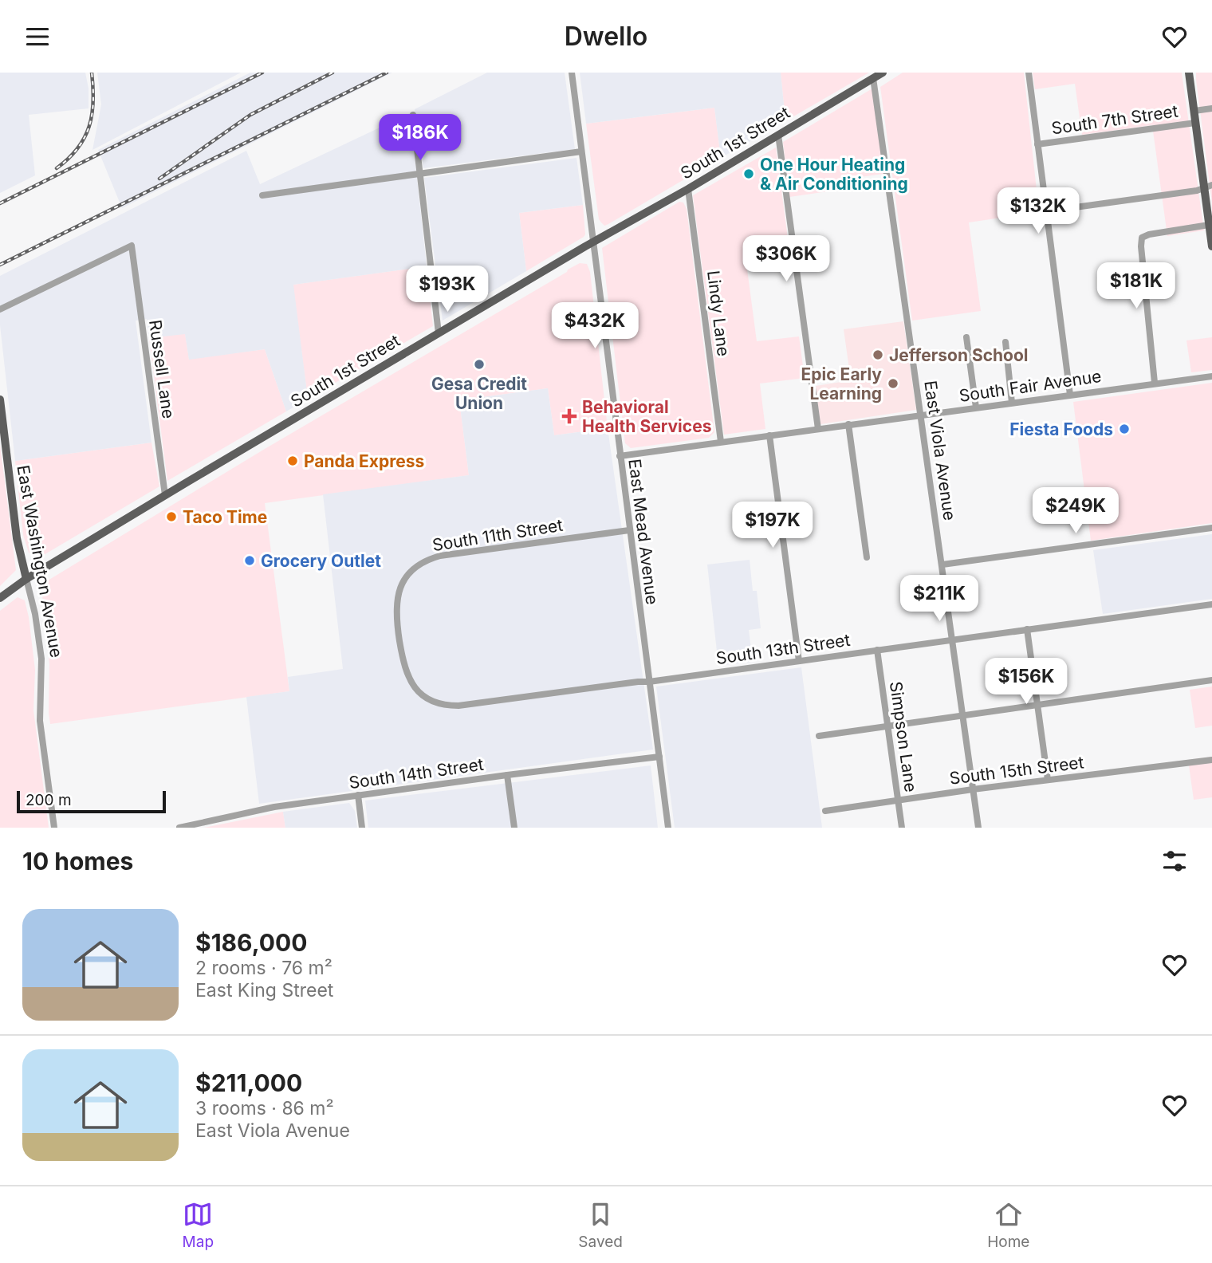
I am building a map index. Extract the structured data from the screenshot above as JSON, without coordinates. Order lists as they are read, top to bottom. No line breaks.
{"streets":{"main road":["South 1st Street","East Washington Avenue"],"street":["South 7th Street","Lindy Lane","Russell Lane","South Fair Avenue","East Viola Avenue","East Mead Avenue","South 11th Street","South 13th Street","Simpson Lane","South 15th Street","South 14th Street"]},"crossings":[["South 1st Street","Lindy Lane"],["South 1st Street","Russell Lane"],["South 1st Street","East Viola Avenue"],["South 1st Street","East Mead Avenue"],["South 1st Street","East Washington Avenue"],["Lindy Lane","South Fair Avenue"],["South Fair Avenue","East Viola Avenue"],["South Fair Avenue","East Mead Avenue"],["East Viola Avenue","South 13th Street"],["East Viola Avenue","South 15th Street"],["East Mead Avenue","South 11th Street"],["East Mead Avenue","South 13th Street"],["East Mead Avenue","South 14th Street"],["South 11th Street","South 13th Street"],["South 13th Street","Simpson Lane"],["Simpson Lane","South 15th Street"]],"places":{"other":["One Hour Heating & Air Conditioning","Jefferson School","Gesa Credit Union","Epic Early Learning","Fiesta Foods","Panda Express","Taco Time","Grocery Outlet"],"health":["Behavioral Health Services"]},"scale_bar":"200 m","page":{"header":"Dwello","price":["$186K","$132K","$306K","$181K","$193K","$432K","$249K","$197K","$211K","$156K"],"scale":"200 m","heading":"10 homes","list":[{"name":"$186,000","note":"2 rooms · 76 m² · East King Street"},{"name":"$211,000","note":"3 rooms · 86 m² · East Viola Avenue"}],"tabs":["Map","Saved","Home"]}}
